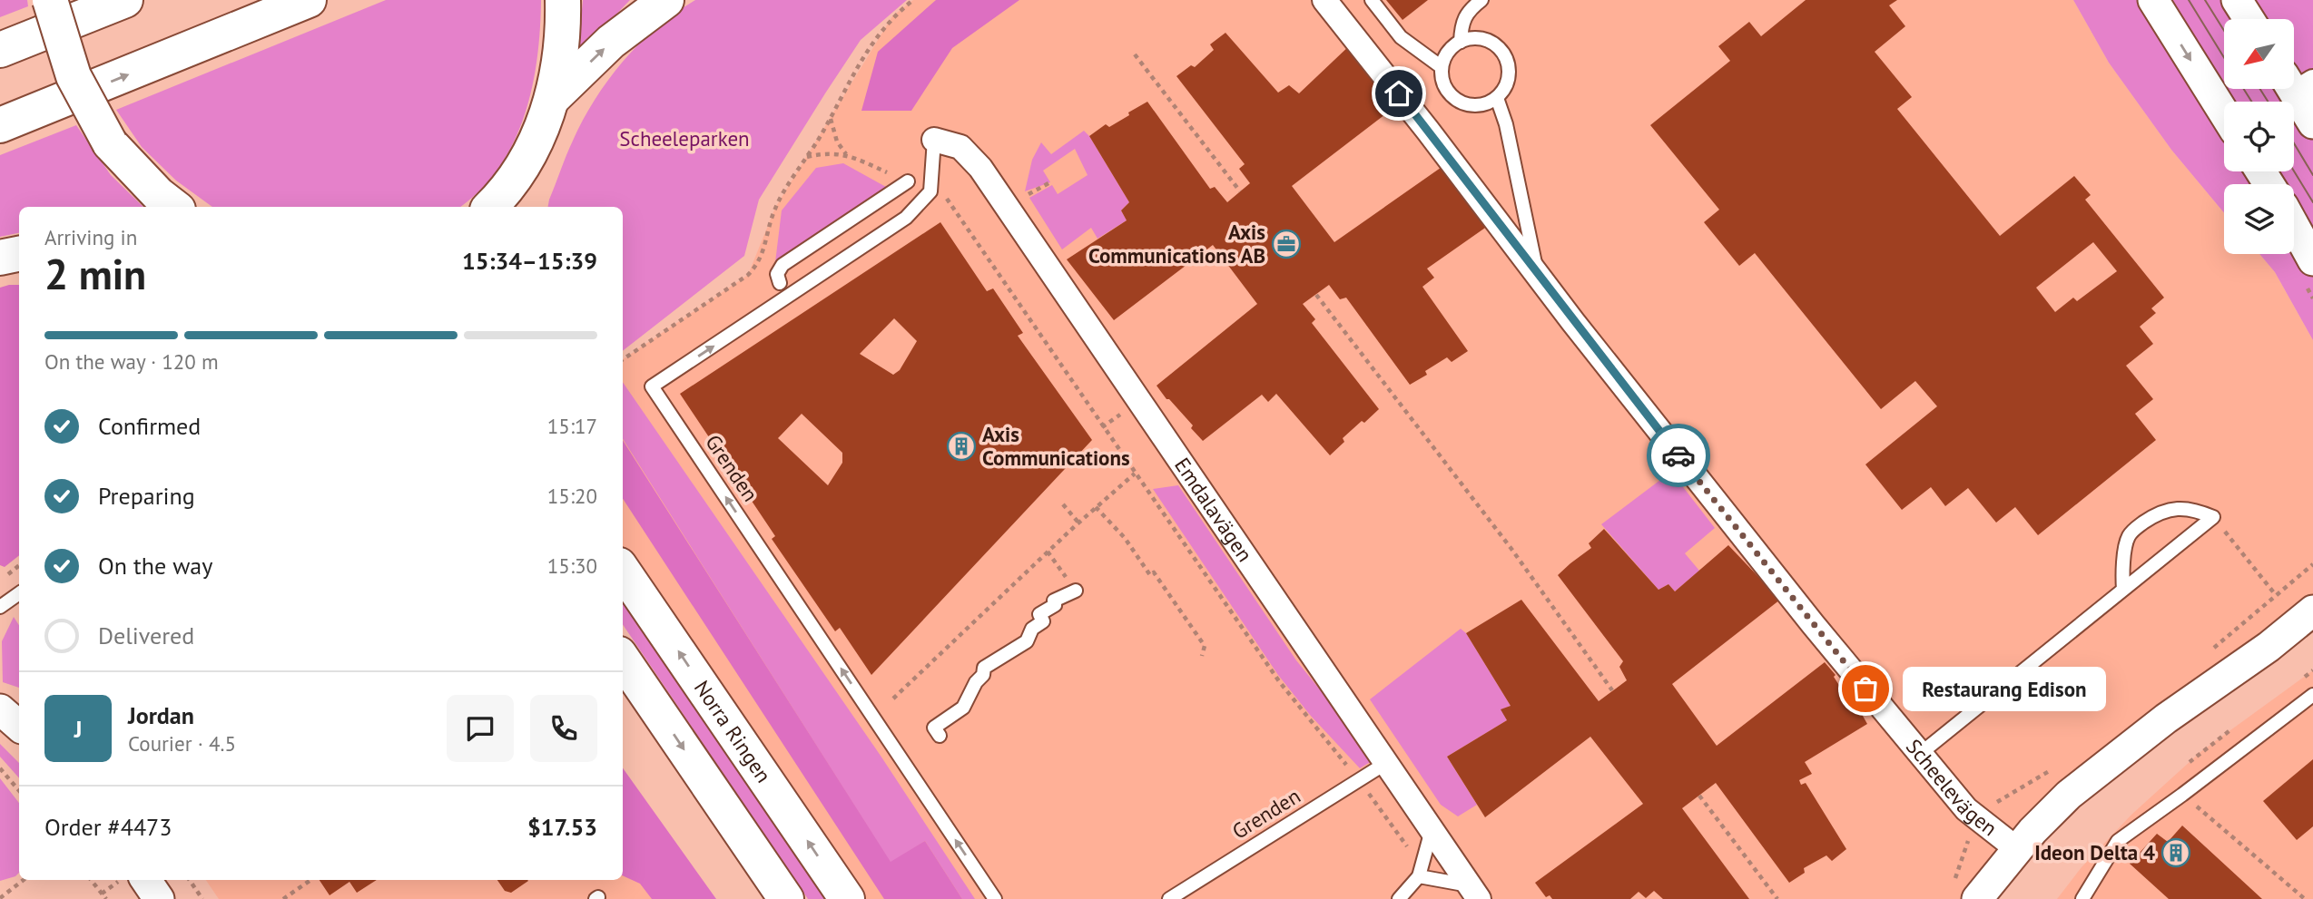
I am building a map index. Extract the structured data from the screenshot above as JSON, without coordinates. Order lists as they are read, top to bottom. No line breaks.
{"streets":{"main road":["Norra Ringen"],"street":["Emdalavägen","Scheelevägen"],"lane":["Grenden"]},"crossings":[["Grenden","Emdalavägen"]],"parks":["Scheeleparken"],"places":{"office":["Axis Communications AB"],"building":["Axis Communications","Ideon Delta 4"],"other":["Restaurang Edison"]},"north":"bottom left","page":{"heading":["2 min","Arriving in","15:34–15:39"],"panel":["Jordan","Courier · 4.5","Order #4473","$17.53"],"bar":"On the way · 120 m","list":[["Confirmed","15:17"],["Preparing","15:20"],["On the way","15:30"],"Delivered"],"bubble":"Restaurang Edison","round":"J"}}
